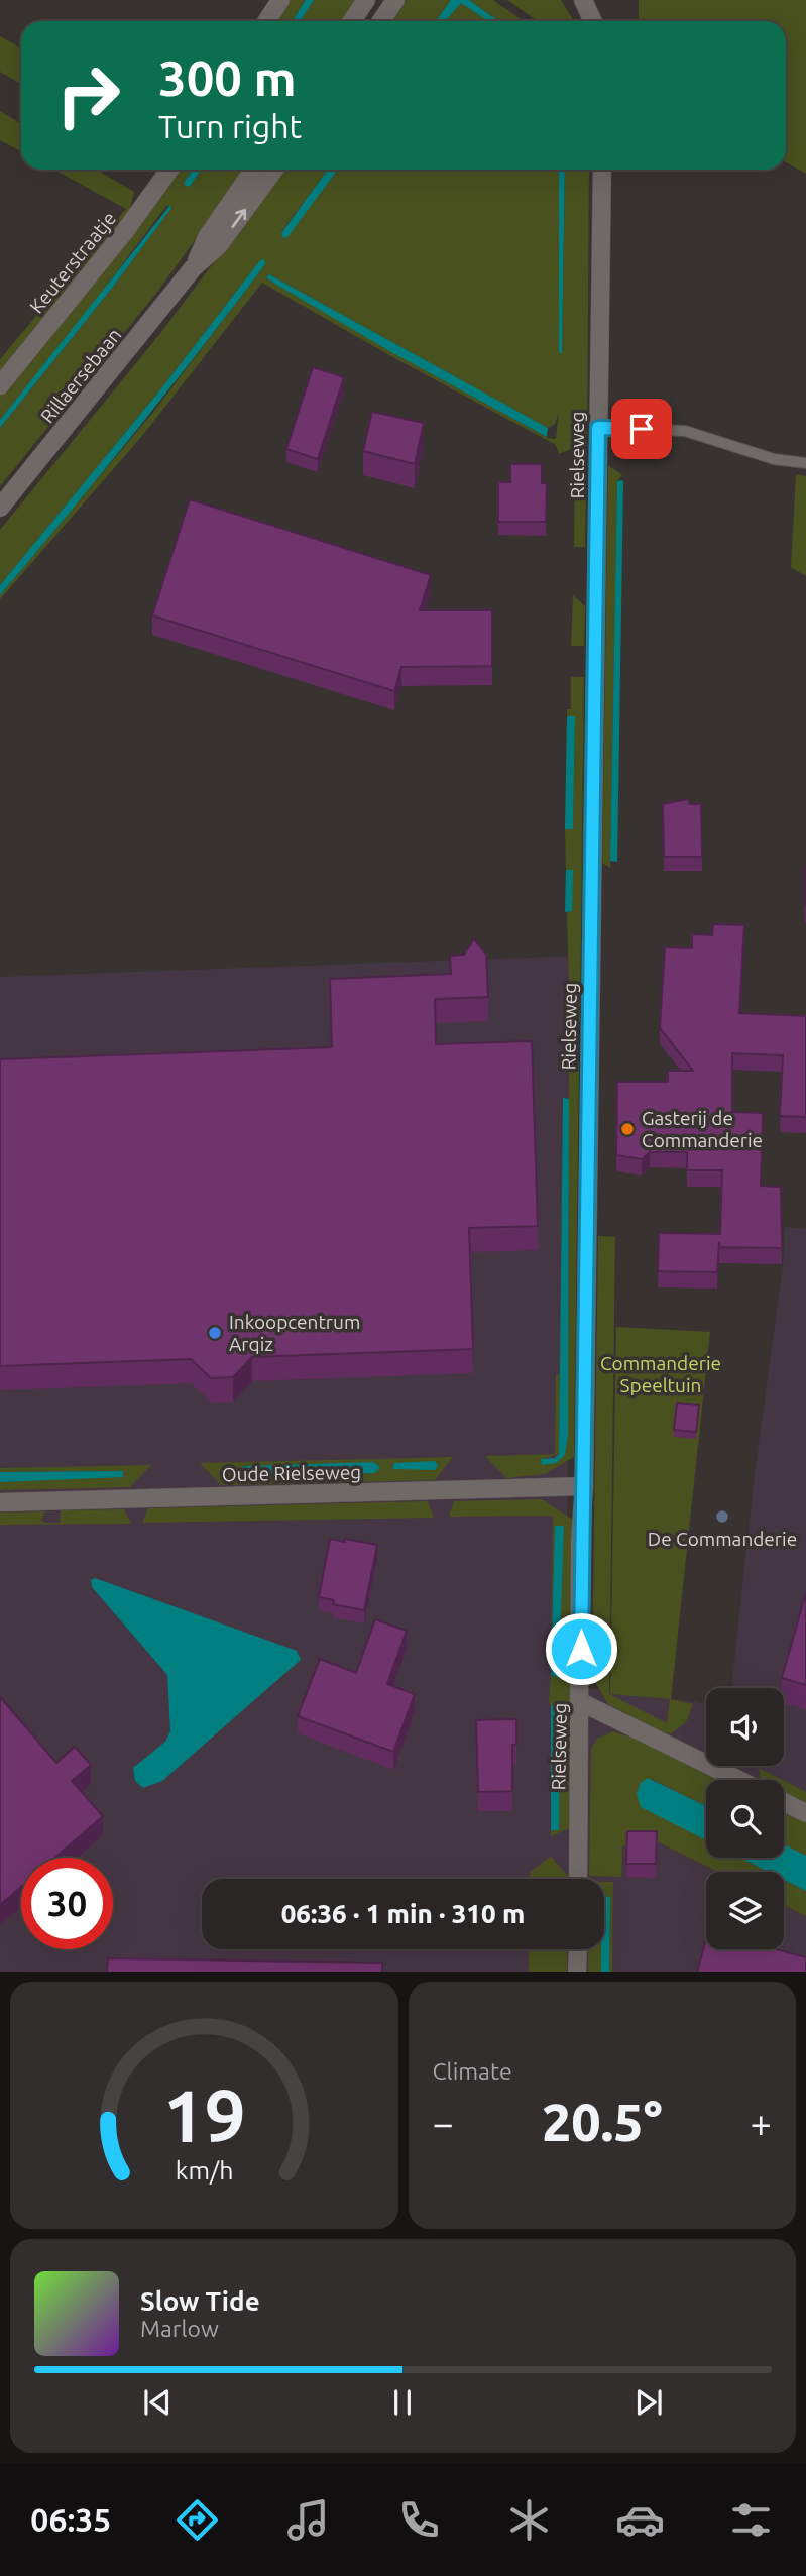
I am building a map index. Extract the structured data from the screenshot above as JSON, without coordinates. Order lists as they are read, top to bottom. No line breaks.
{"streets":{"street":["Keuterstraatje","Rillaersebaan","Rielseweg","Oude Rielseweg"]},"crossings":[["Rielseweg","Oude Rielseweg"]],"parks":["Commanderie Speeltuin"],"places":["Gasterij de Commanderie","Inkoopcentrum Arqiz","De Commanderie"],"page":{"turn":["300 m","Turn right"],"limit":"30","trip":"06:36 · 1 min · 310 m","tile":"Climate","heat":["−","20.5°","+"],"song":["Slow Tide","Marlow"],"tabs":"06:35","gauge":["19","km/h"]}}
